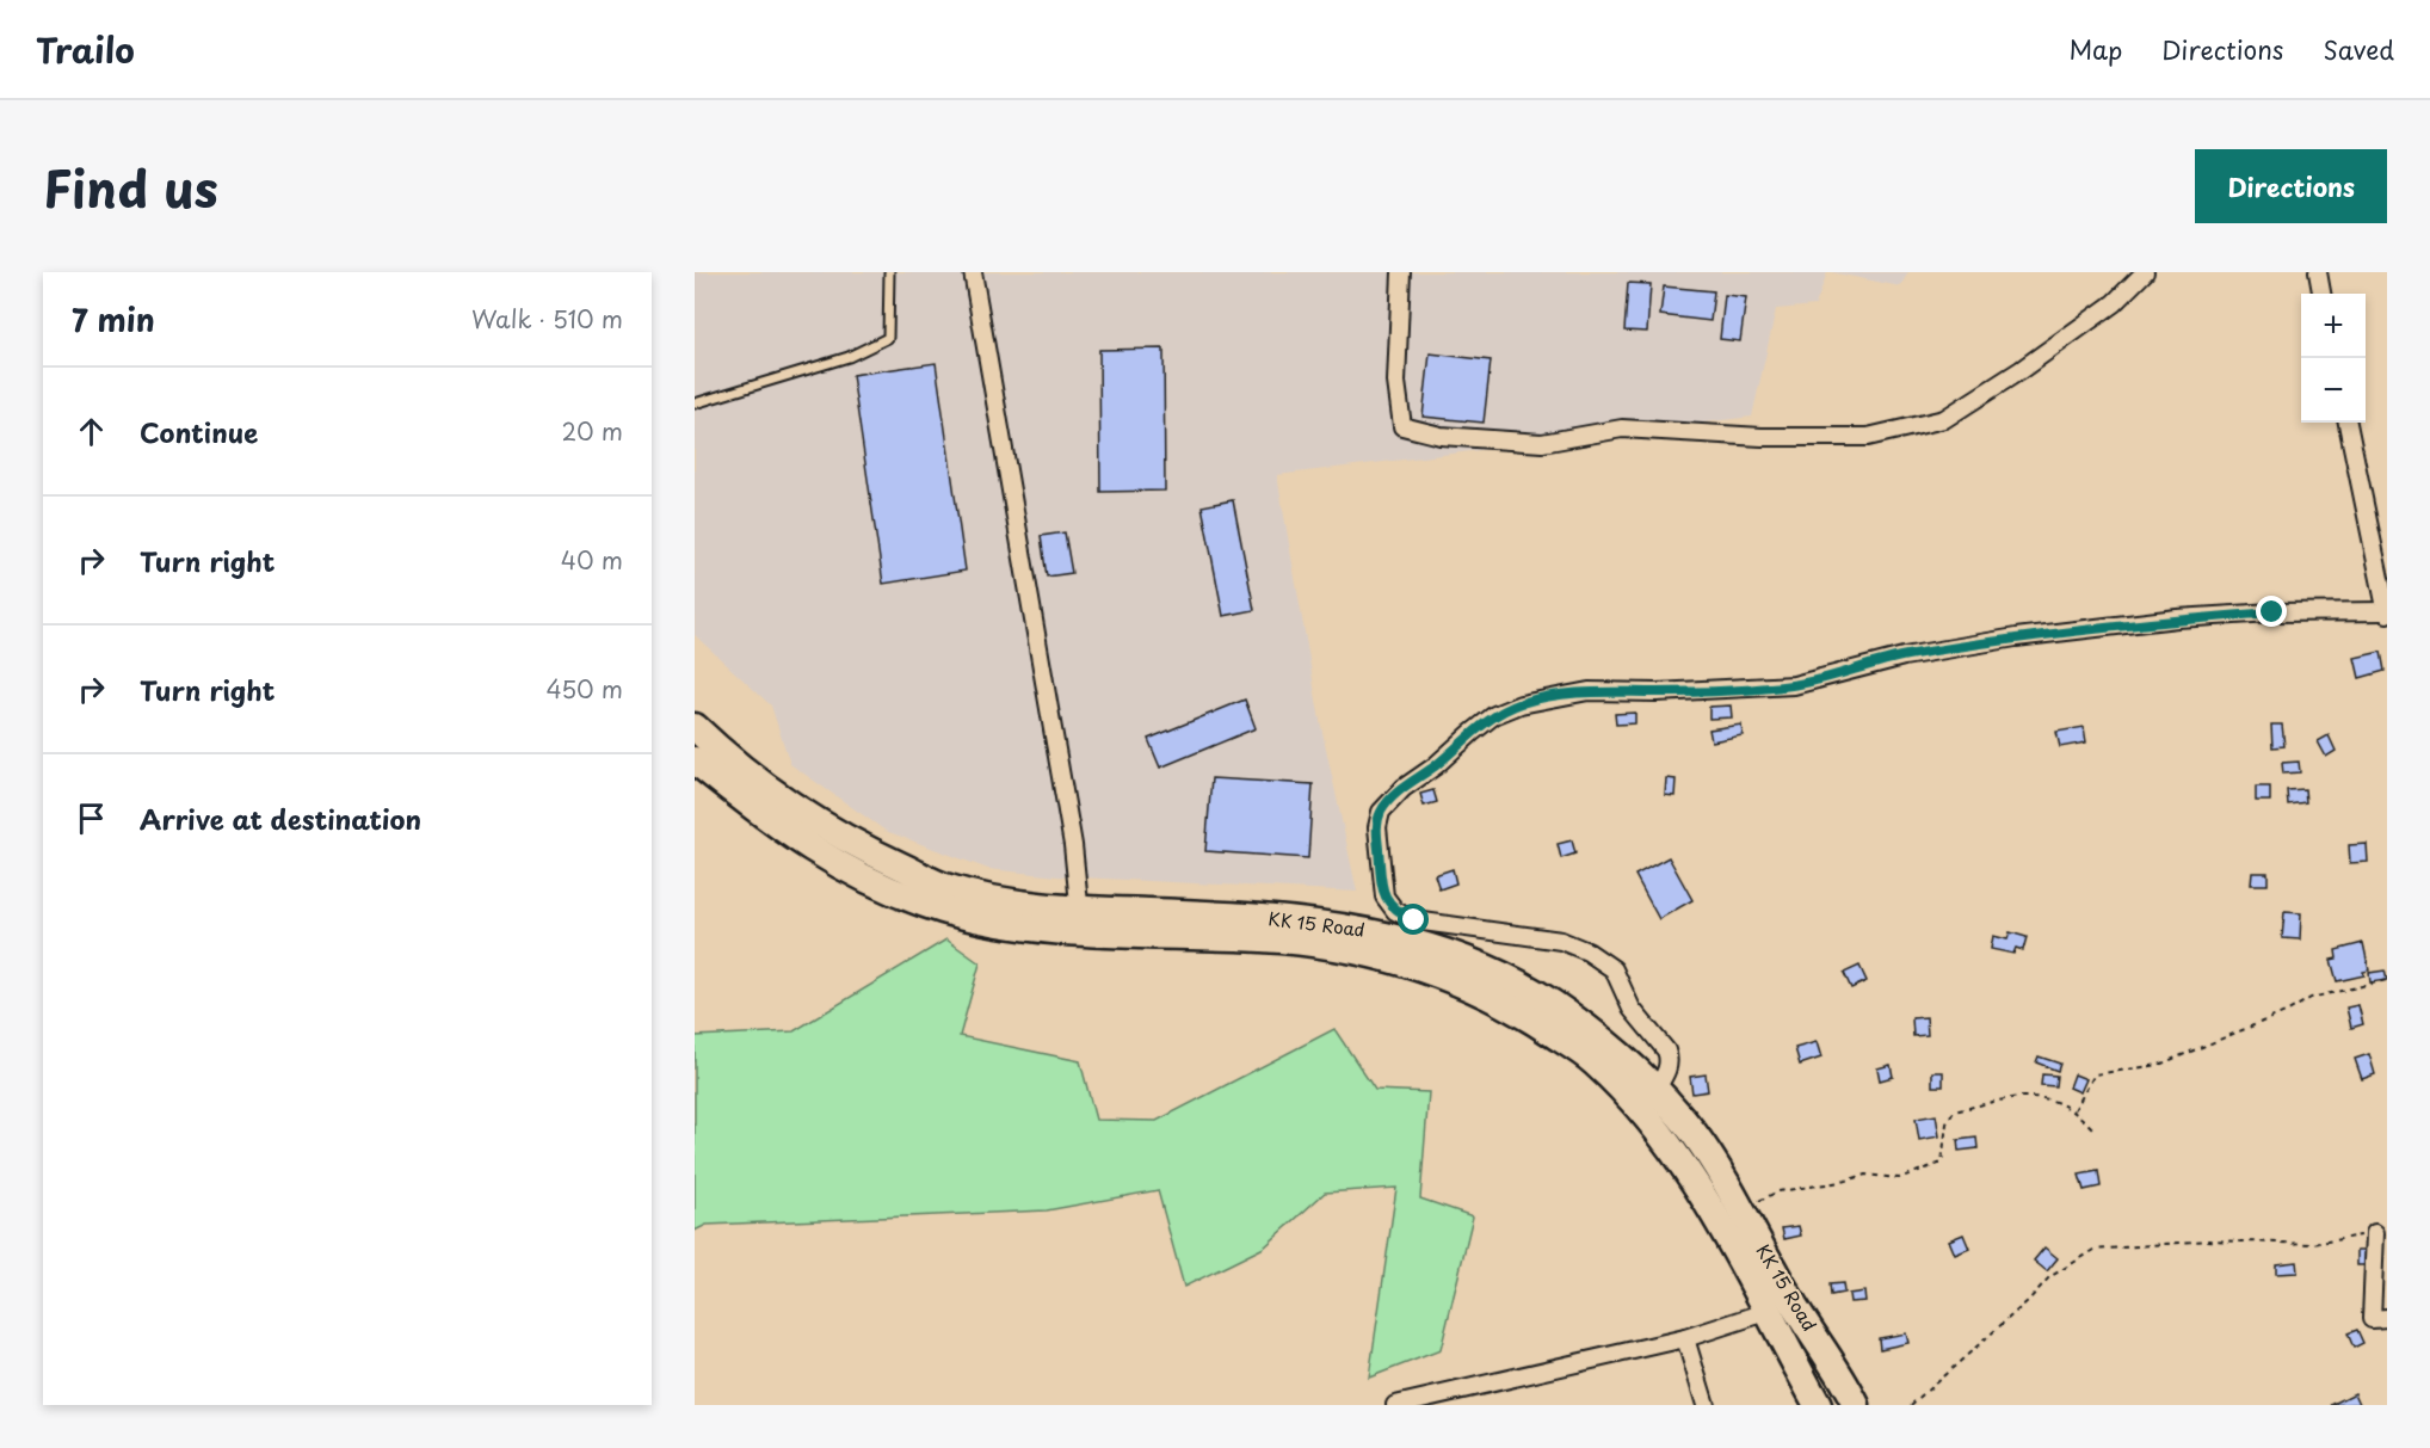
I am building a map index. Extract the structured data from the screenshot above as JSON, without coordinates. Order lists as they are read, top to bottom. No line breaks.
{"streets":{"highway":["KK 15 Road"]},"page":{"header":"Trailo","nav":["Map","Directions","Saved"],"title":"Find us","buttons":"Directions","heading":["7 min","Walk · 510 m"],"map_buttons":["+","−"],"list":[["Continue","20 m"],["Turn right","40 m"],["Turn right","450 m"],"Arrive at destination"]}}
